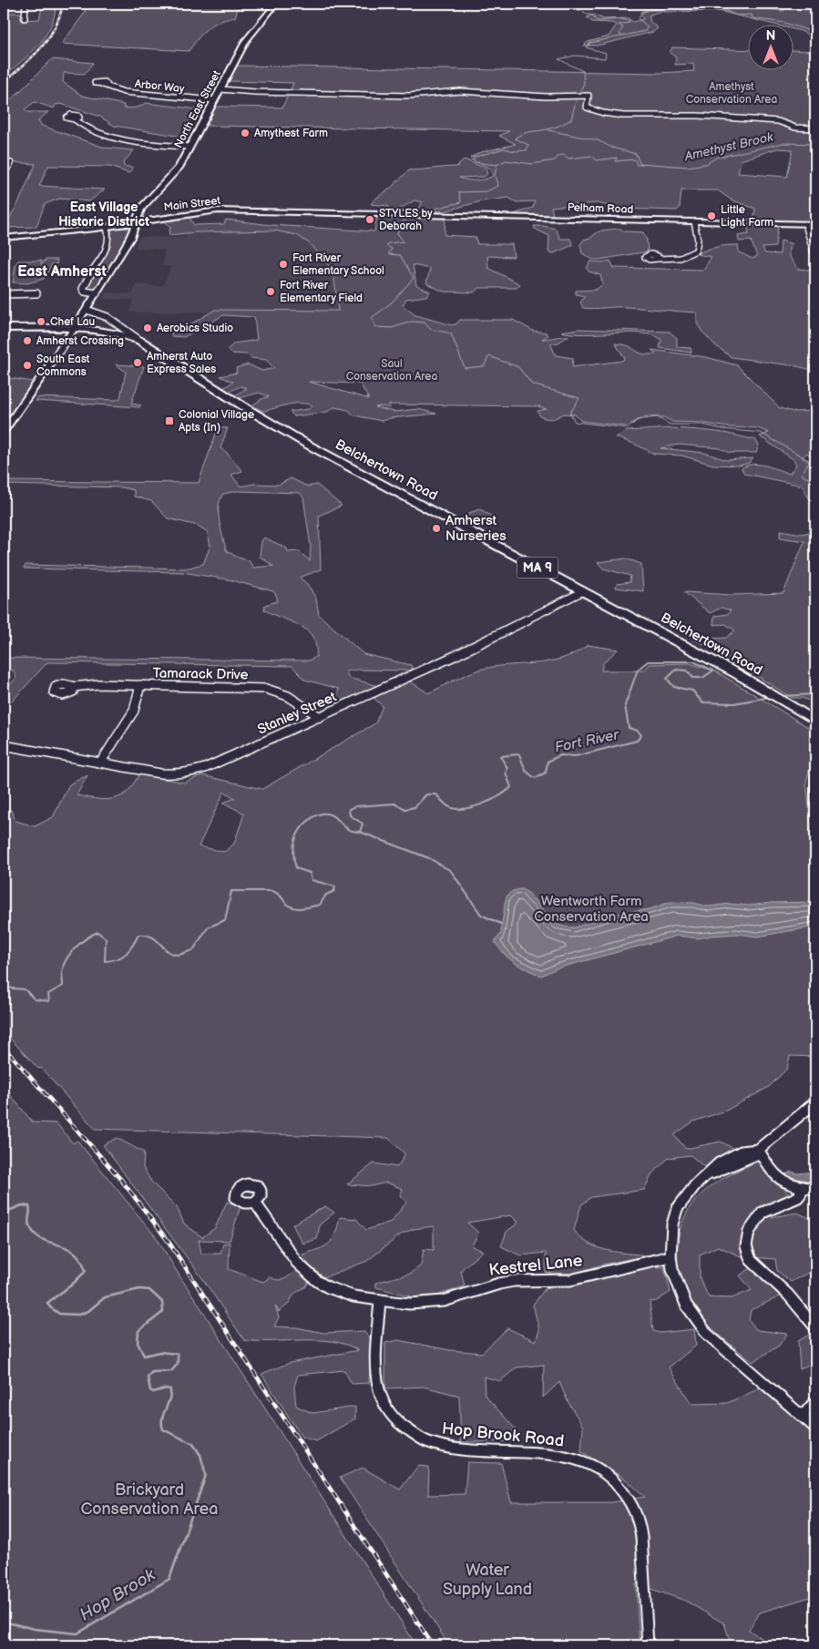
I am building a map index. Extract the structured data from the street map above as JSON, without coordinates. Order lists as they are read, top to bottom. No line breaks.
{"streets":{"highway":["Belchertown Road","MA 9"],"main road":["North East Street","Main Street","Pelham Road"],"street":["Arbor Way","Tamarack Drive","Stanley Street","Kestrel Lane","Hop Brook Road"]},"crossings":[["Arbor Way","North East Street"],["North East Street","Main Street"],["North East Street","Belchertown Road"],["North East Street","MA 9"],["Main Street","Pelham Road"],["Belchertown Road","MA 9"],["Belchertown Road","Stanley Street"],["Tamarack Drive","Stanley Street"],["Kestrel Lane","Hop Brook Road"]],"districts":["East Village Historic District","East Amherst"],"water":["Amethyst Brook","Fort River","Hop Brook"],"parks":["Amethyst Conservation Area","Saul Conservation Area","Wentworth Farm Conservation Area","Brickyard Conservation Area","Water Supply Land"],"places":{"other":["Amythest Farm","Little Light Farm","STYLES by Deborah","Fort River Elementary School","Fort River Elementary Field","Chef Lau","Aerobics Studio","Amherst Crossing","Amherst Auto Express Sales","South East Commons","Amherst Nurseries"],"transit":["Colonial Village Apts (In)"]},"north":"top"}
